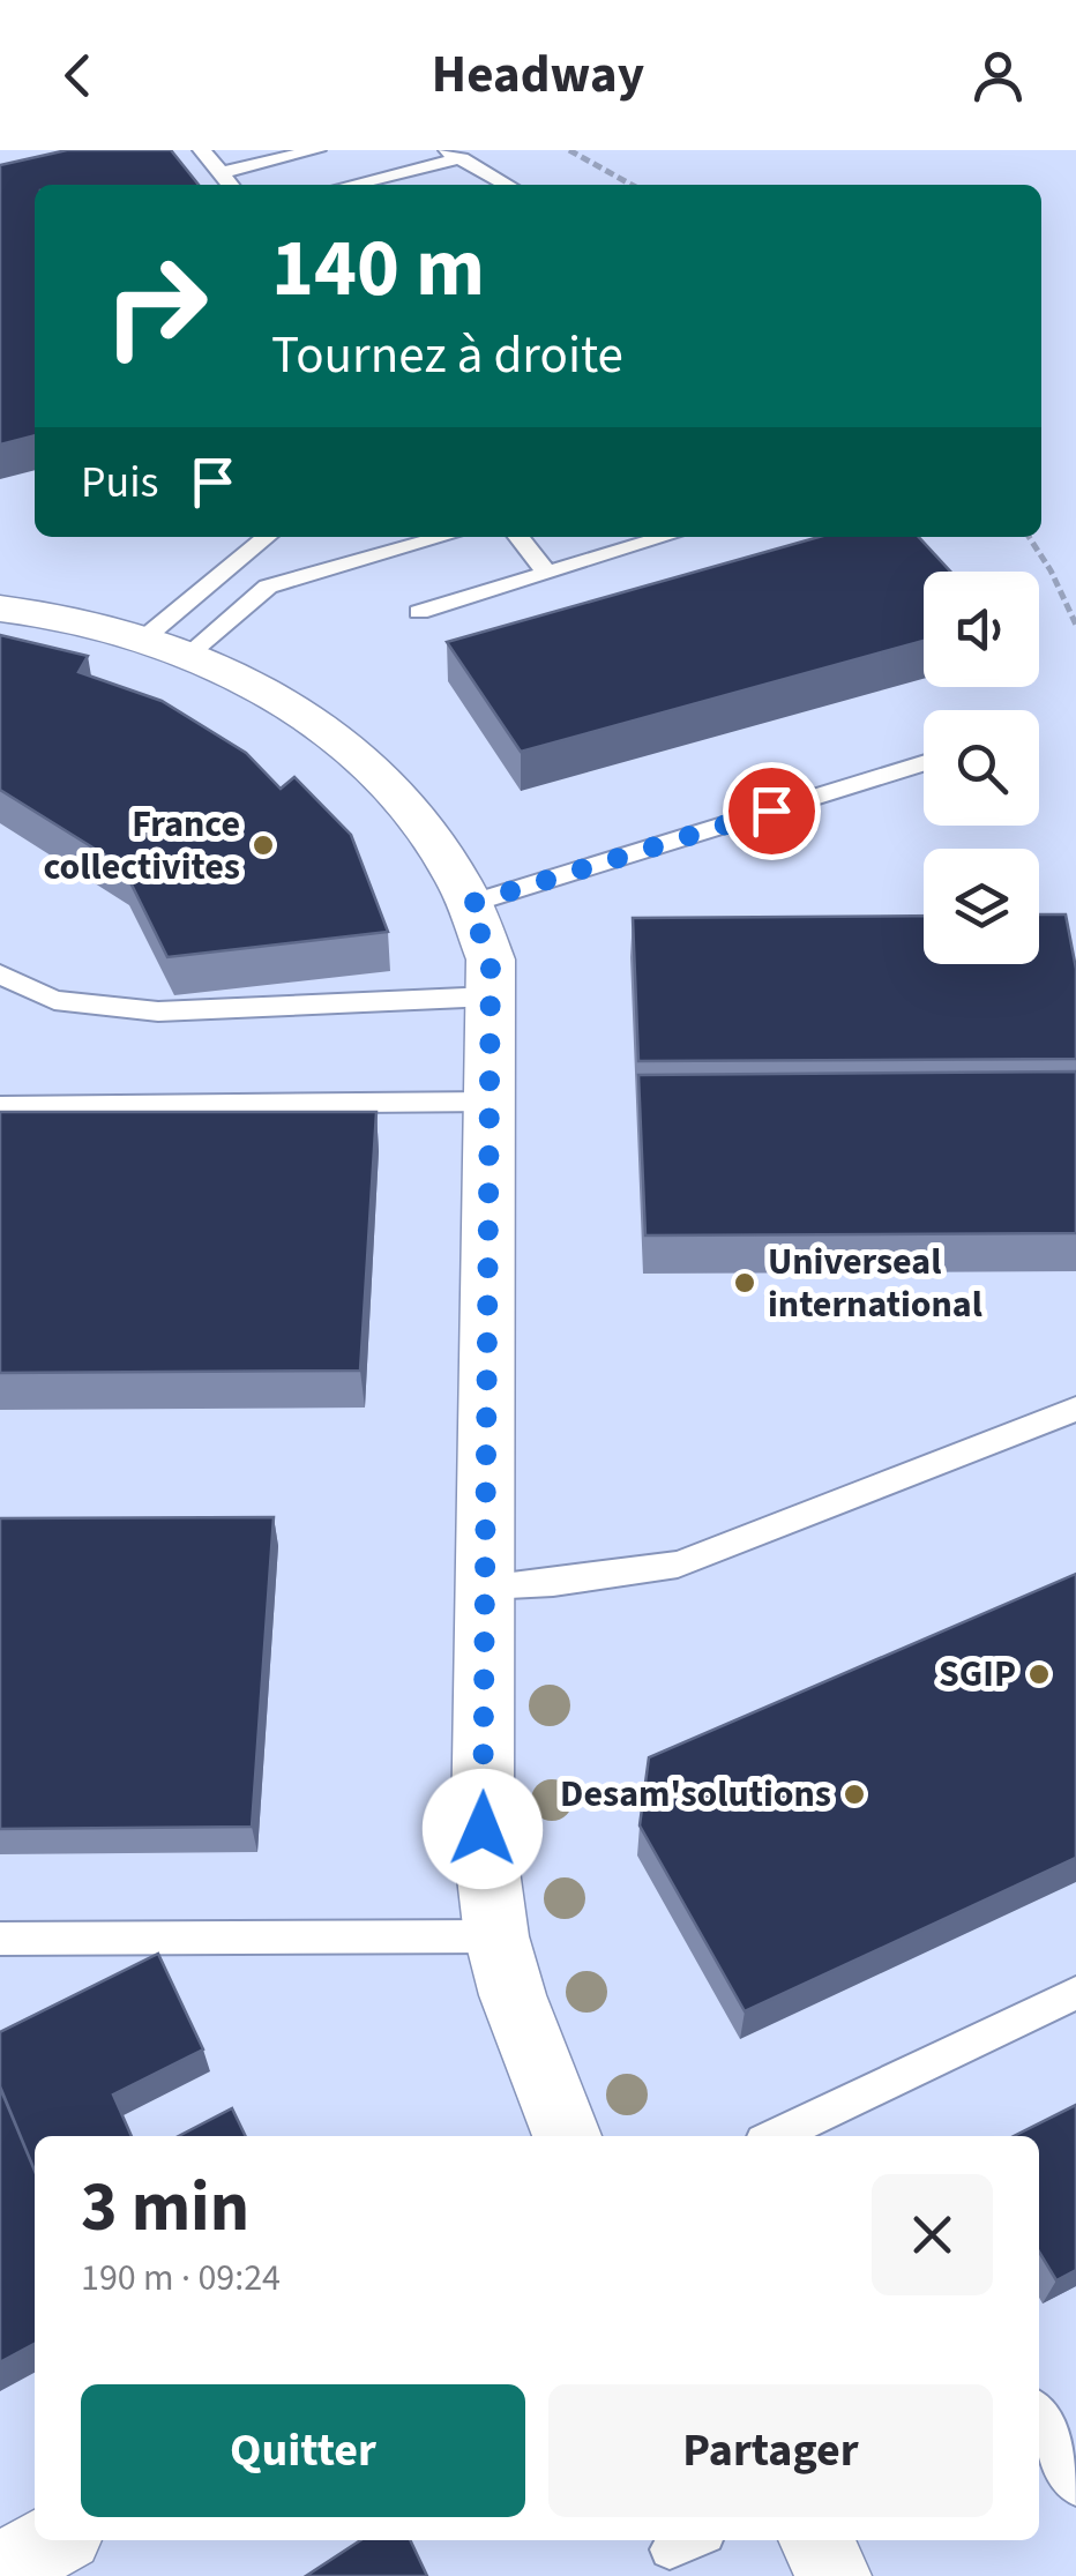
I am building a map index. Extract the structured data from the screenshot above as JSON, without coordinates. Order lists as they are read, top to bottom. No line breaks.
{"places":["France collectivites","Universeal international","SGIP","Desam'solutions"],"page":{"header":"Headway","turn":["140 m","Tournez à droite"],"then":"Puis","heading":["3 min","190 m · 09:24"],"buttons":["Quitter","Partager"]}}
